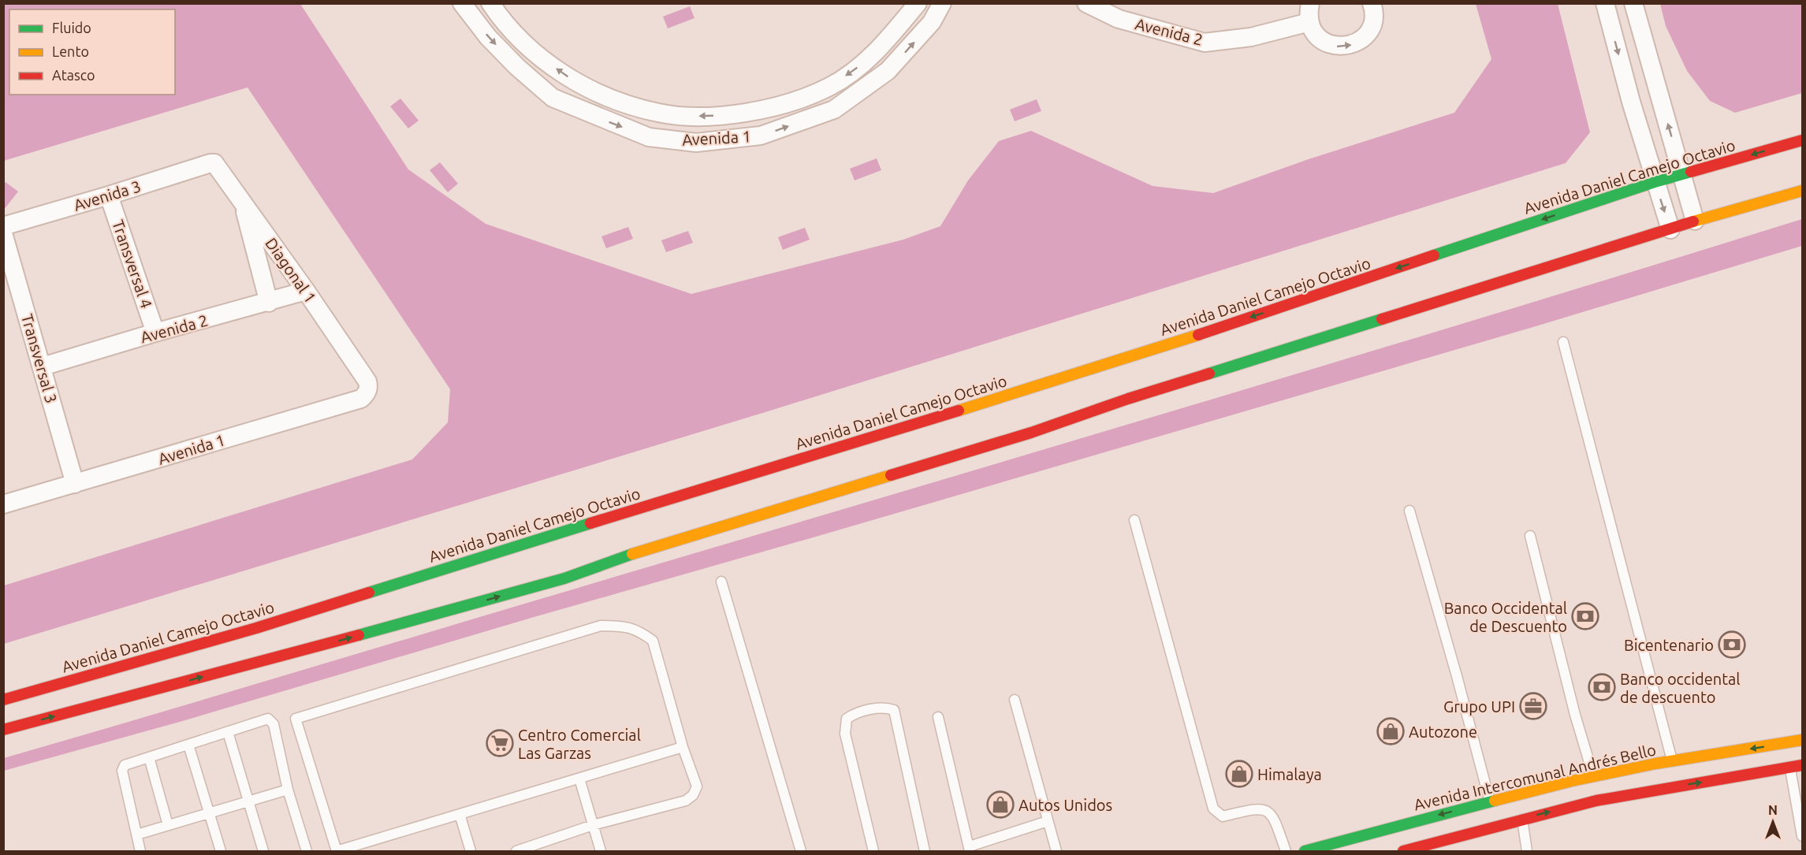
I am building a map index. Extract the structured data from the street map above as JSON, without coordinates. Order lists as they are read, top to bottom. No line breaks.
{"streets":{"main road":["Avenida Daniel Camejo Octavio","Avenida Intercomunal Andrés Bello"],"street":["Avenida 2","Avenida 1","Avenida 3","Transversal 4","Diagonal 1","Transversal 3"]},"crossings":[["Avenida 2","Transversal 4"],["Avenida 2","Diagonal 1"],["Avenida 2","Transversal 3"],["Avenida 1","Diagonal 1"],["Avenida 1","Transversal 3"],["Avenida 3","Transversal 4"],["Avenida 3","Diagonal 1"]],"places":{"bank":["Banco Occidental de Descuento","Bicentenario","Banco occidental de descuento"],"office":["Grupo UPI"],"shop":["Autozone","Himalaya","Autos Unidos"],"supermarket":["Centro Comercial Las Garzas"]},"legend":["Fluido","Lento","Atasco"],"north":"top"}
